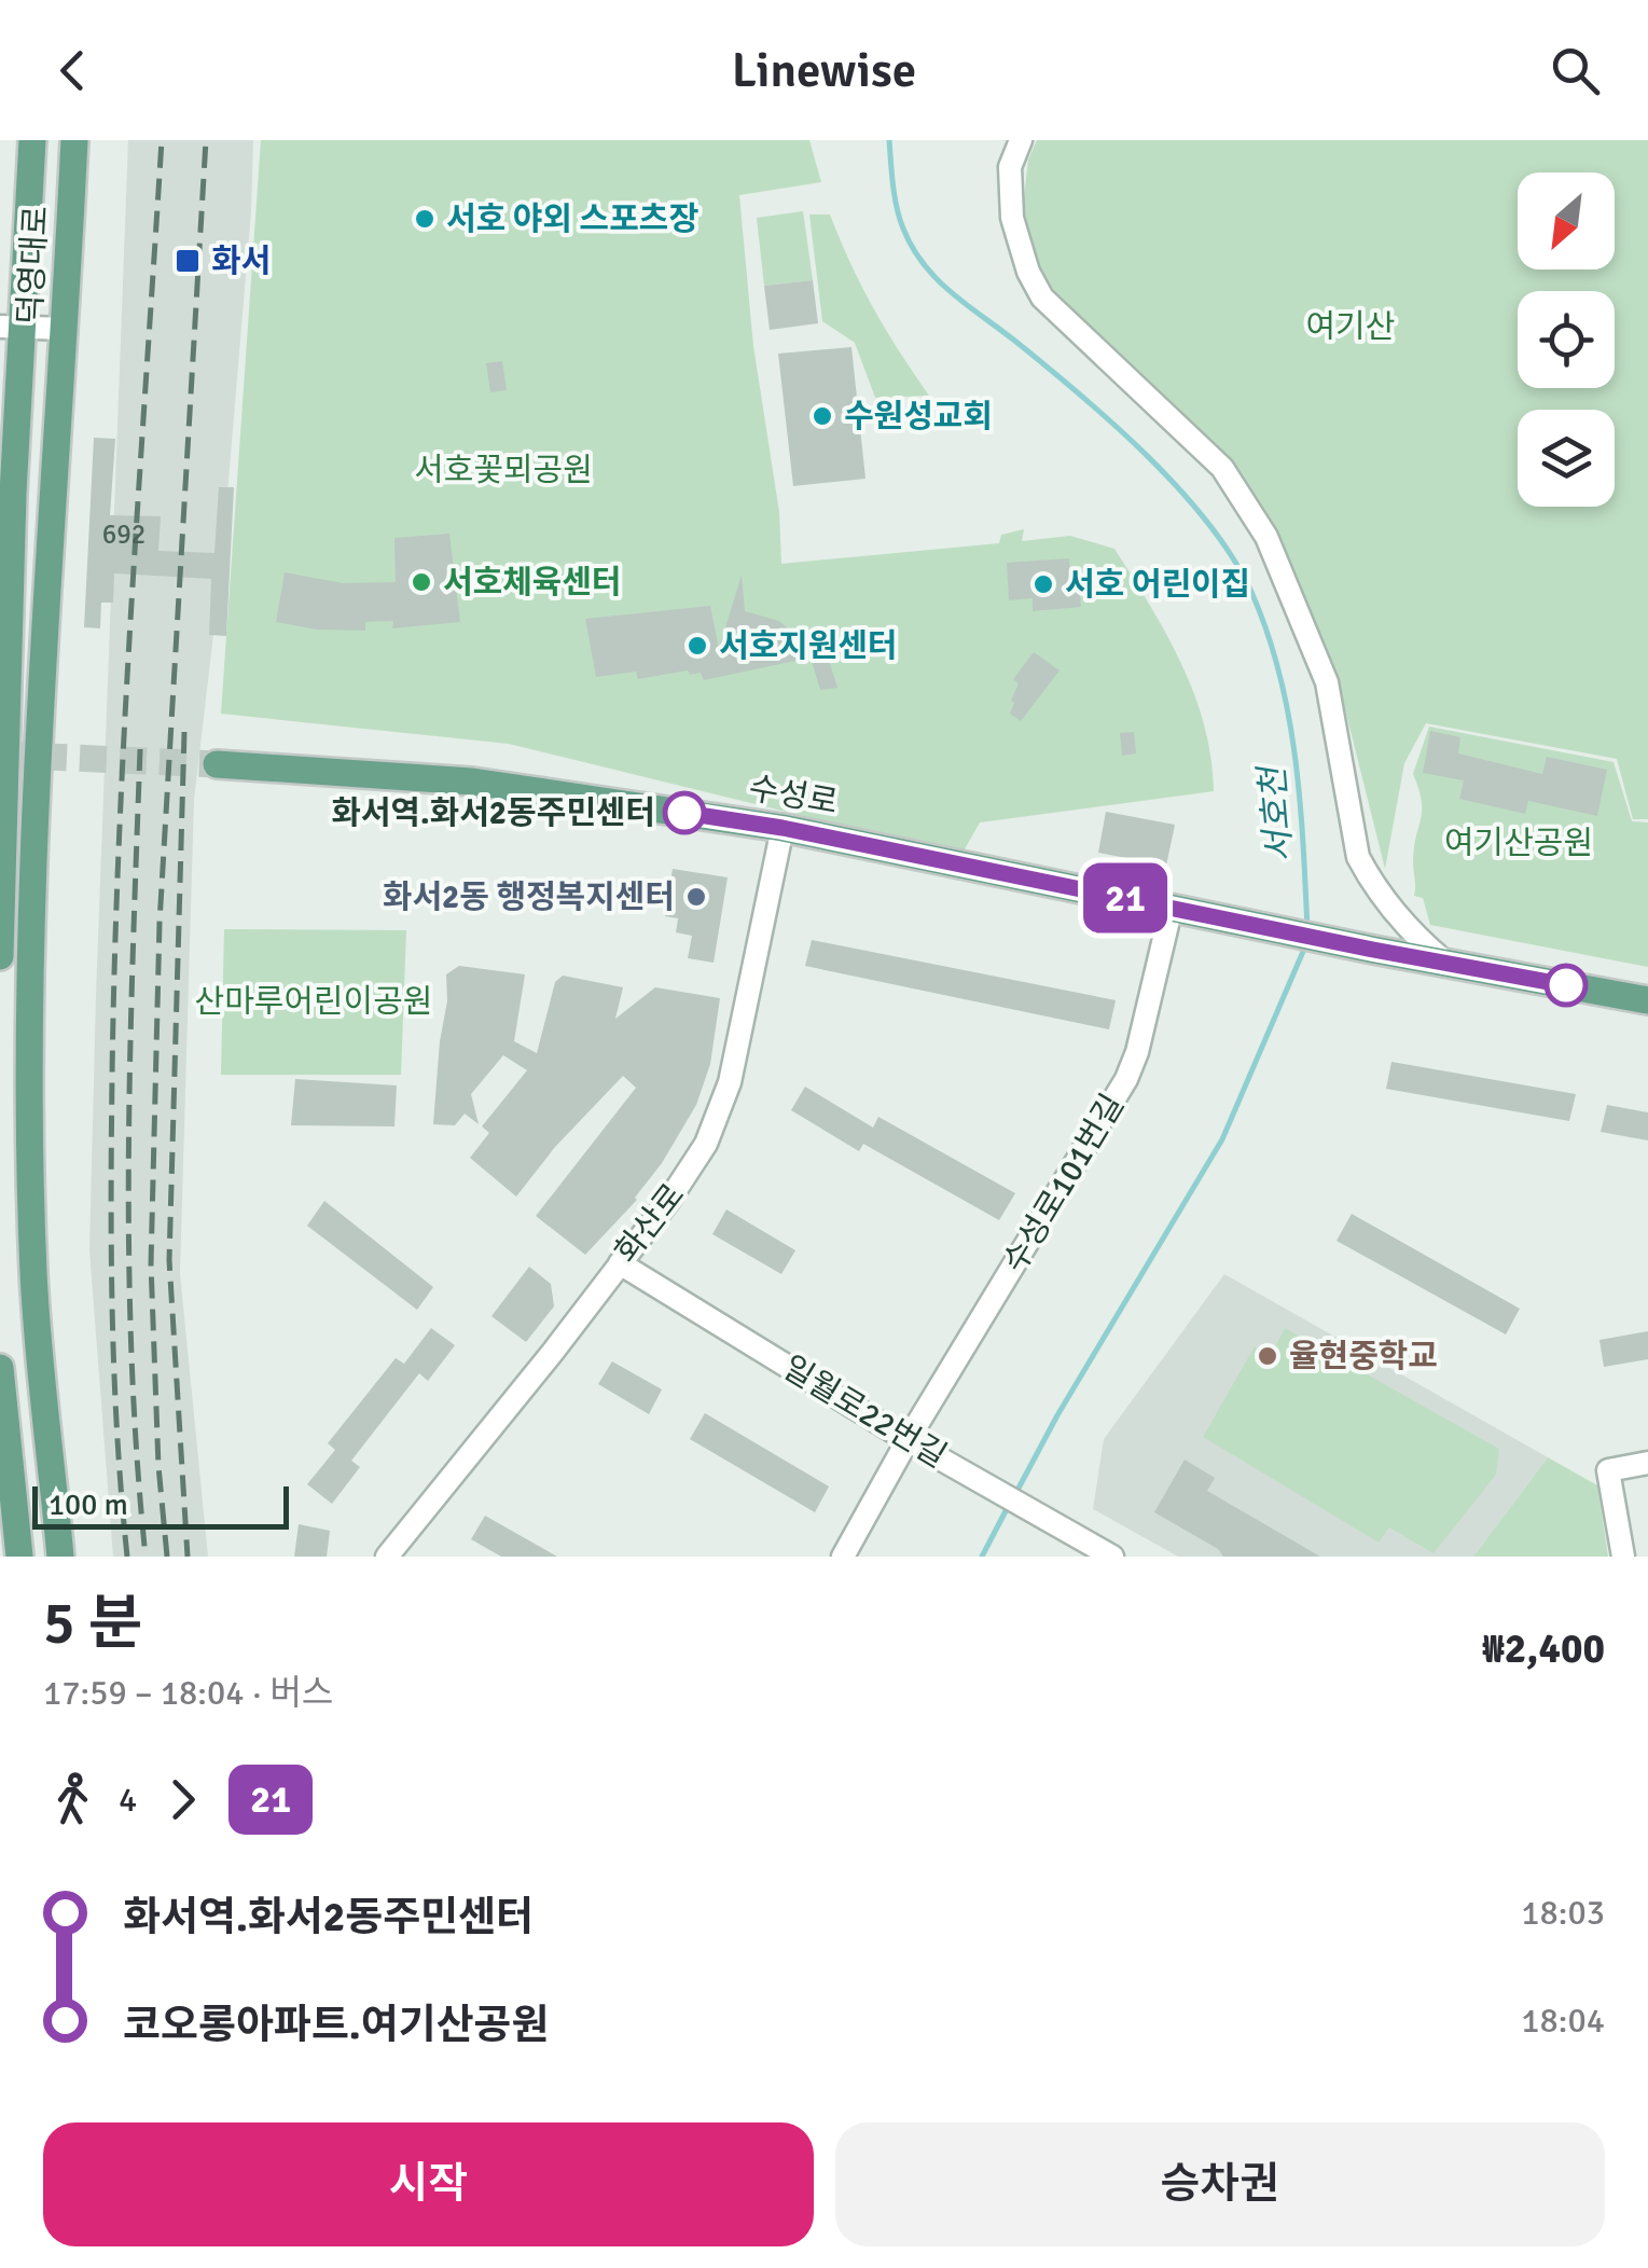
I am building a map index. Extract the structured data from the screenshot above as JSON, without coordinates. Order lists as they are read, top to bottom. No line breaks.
{"streets":{"main road":["덕영대로","수성로"],"street":["수성로101번길","화산로","일월로22번길"]},"crossings":[["수성로","수성로101번길"],["수성로","화산로"],["수성로101번길","일월로22번길"],["화산로","일월로22번길"]],"water":["서호천"],"parks":["여기산","서호꽃뫼공원","여기산공원","산마루어린이공원"],"places":{"other":["서호 야외 스포츠장","수원성교회","서호체육센터","서호 어린이집","서호지원센터","화서역.화서2동주민센터","화서2동 행정복지센터","율현중학교"],"transit":["화서"]},"lines":["bus line 21"],"house_numbers":["692"],"scale_bar":"100 m","north":"bottom left","page":{"header":"Linewise","on_map":"21","scale":"100 m","heading":["5 분","17:59 – 18:04 · 버스","₩2,400"],"legs":["4","21"],"list":[{"name":"화서역.화서2동주민센터","value":"18:03"},{"name":"코오롱아파트.여기산공원","value":"18:04"}],"buttons":["시작","승차권"]}}
